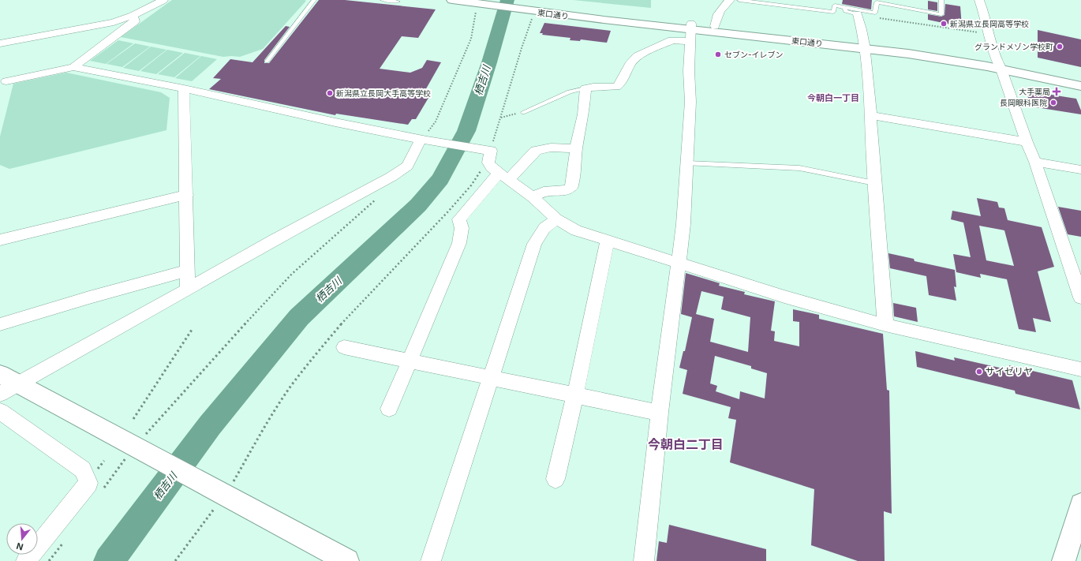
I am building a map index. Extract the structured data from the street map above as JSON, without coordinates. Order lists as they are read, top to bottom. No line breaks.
{"streets":{"street":["東口通り"]},"districts":["今朝白一丁目","今朝白二丁目"],"water":["栖吉川"],"places":{"other":["新潟県立長岡高等学校","グランドメゾン学校町","セブン-イレブン","新潟県立長岡大手高等学校","長岡眼科医院","サイゼリヤ"],"health":["大手薬局"]},"north":"bottom"}
